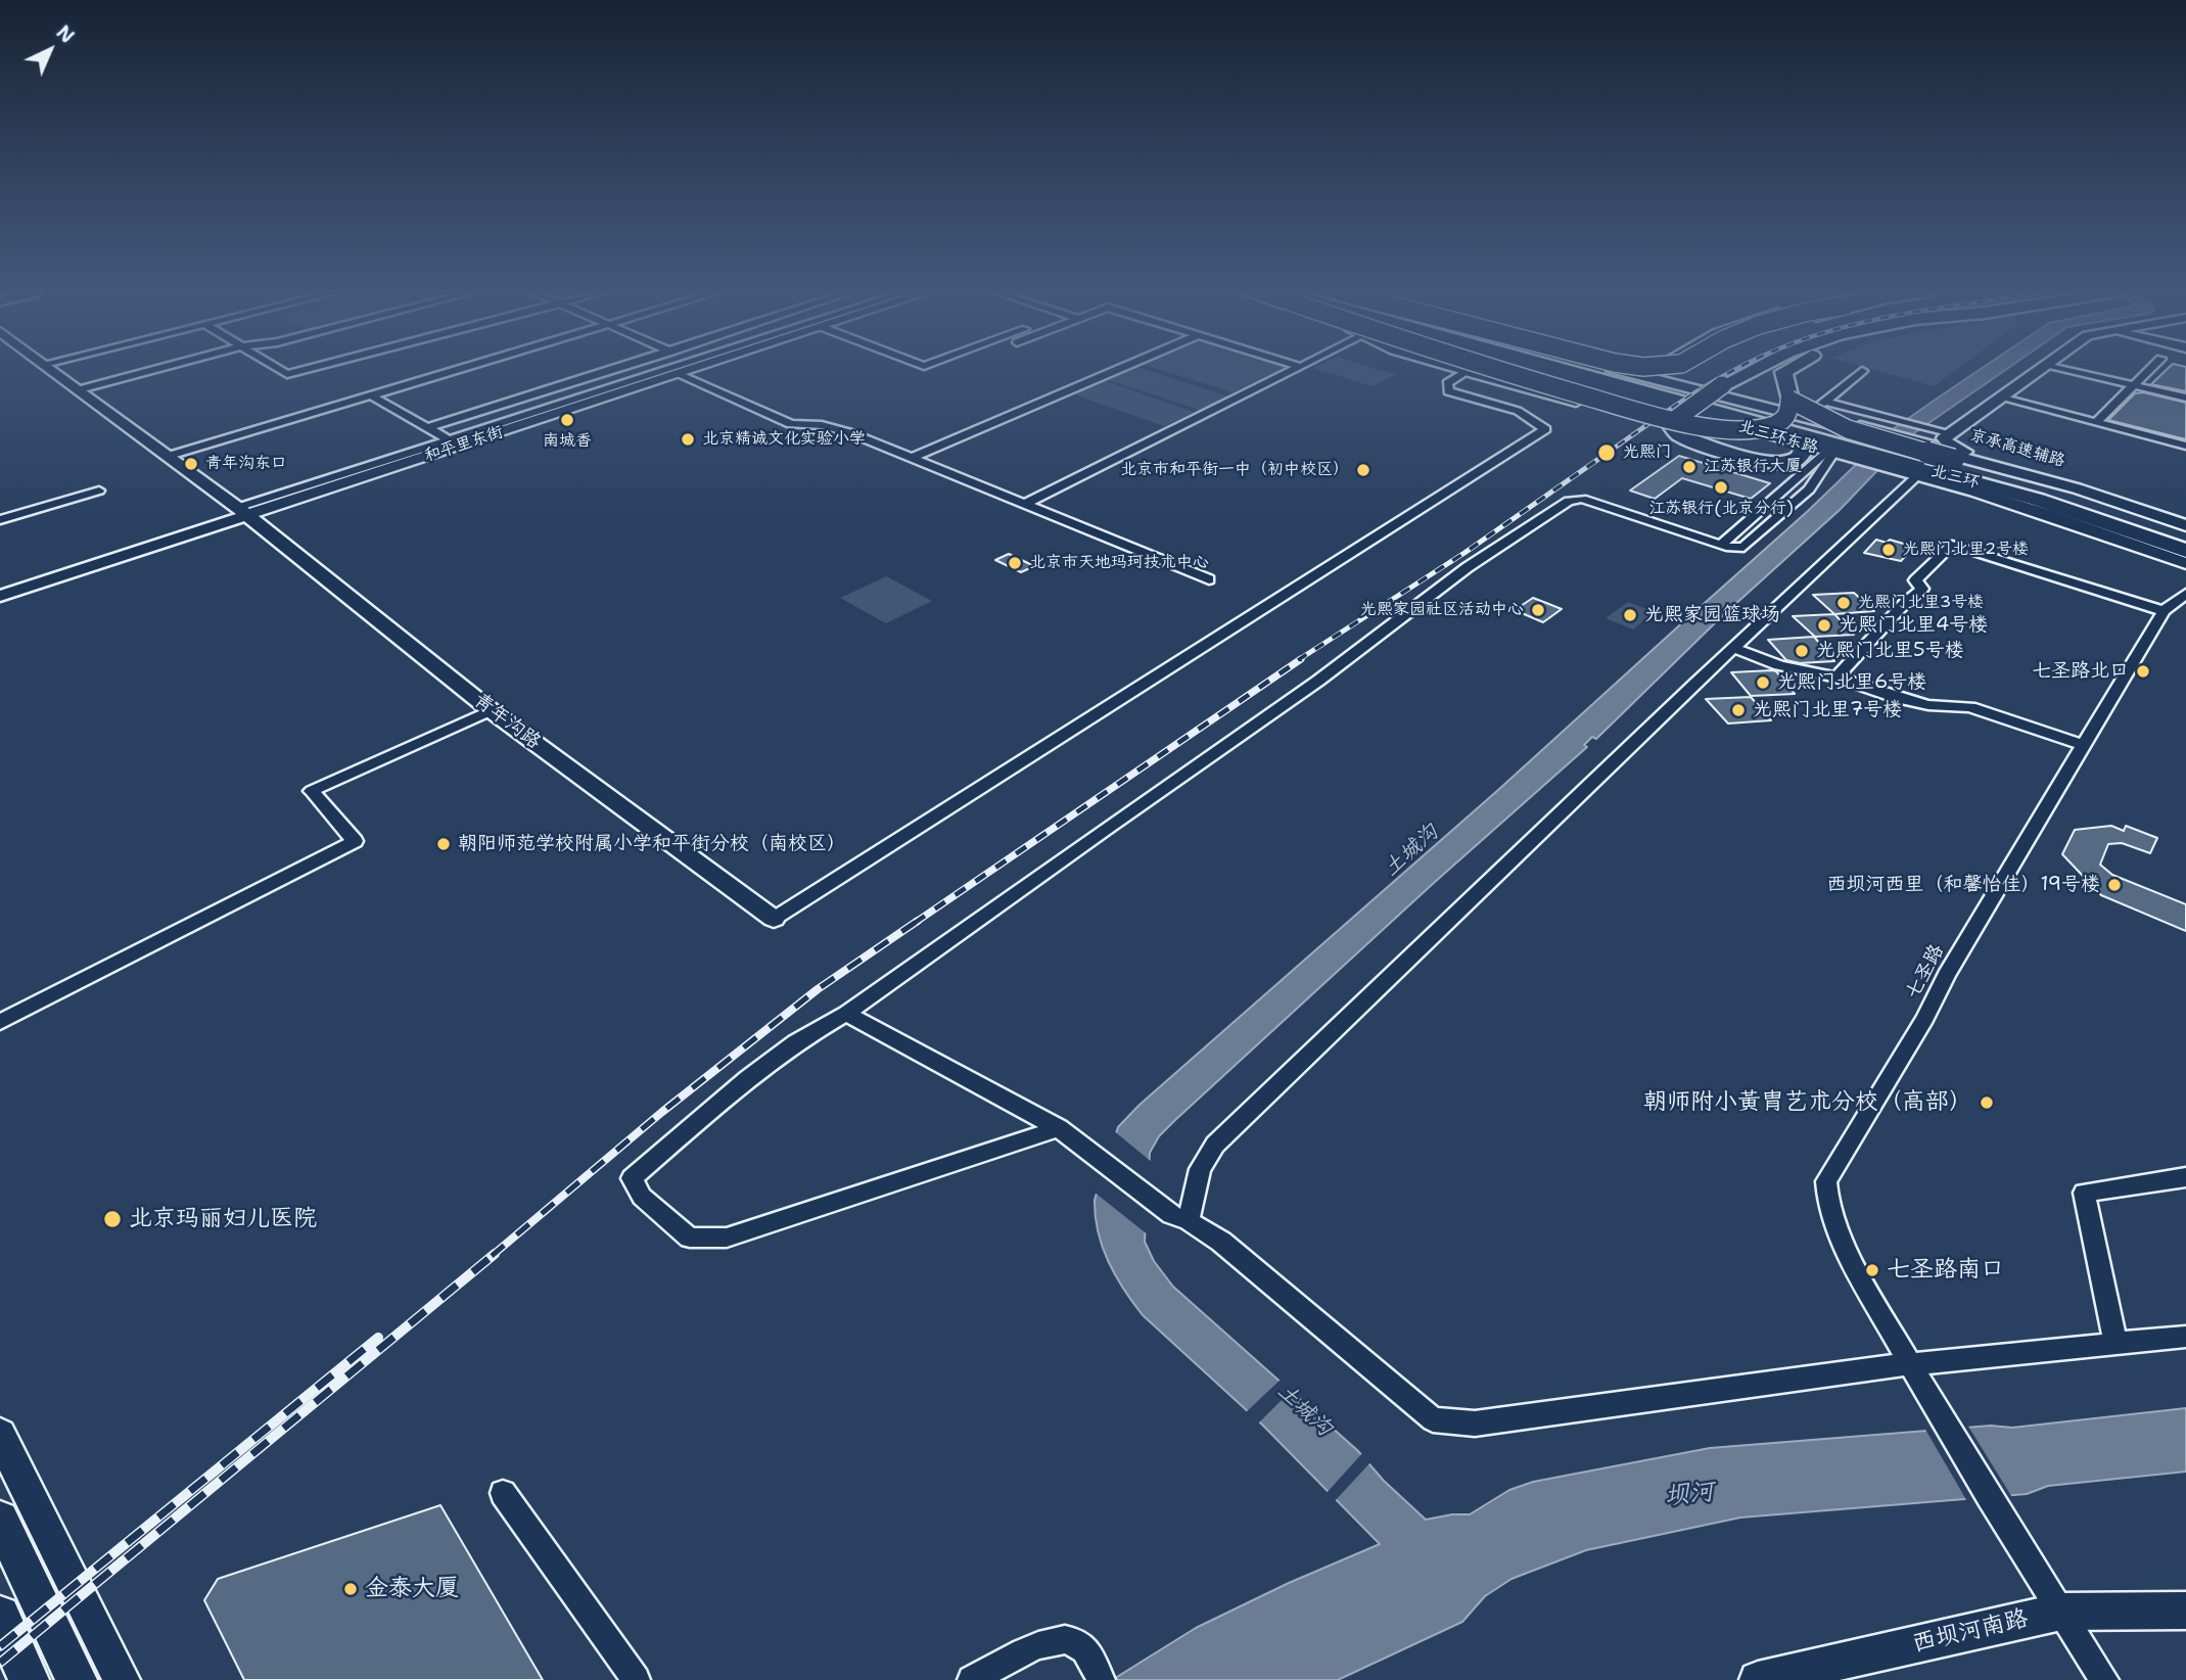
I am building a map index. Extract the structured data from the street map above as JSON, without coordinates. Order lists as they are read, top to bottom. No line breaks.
{"streets":{"highway":["北三环东路","北三环"],"street":["和平里东街","京承高速辅路","青年沟路","七圣路","西坝河南路"]},"crossings":[["北三环东路","京承高速辅路"],["北三环东路","北三环"],["和平里东街","青年沟路"],["京承高速辅路","北三环"],["七圣路","西坝河南路"]],"water":["土城沟","坝河"],"places":["南城香","北京精诚文化实验小学","光熙门","青年沟东口","江苏银行大厦","北京市和平街一中（初中校区）","江苏银行(北京分行)","光熙门北里2号楼","北京市天地玛珂技术中心","光熙门北里3号楼","光熙家园社区活动中心","光熙家园篮球场","光熙门北里4号楼","光熙门北里5号楼","七圣路北口","光熙门北里6号楼","光熙门北里7号楼","朝阳师范学校附属小学和平街分校（南校区）","西坝河西里（和馨怡佳）19号楼","朝师附小黄胄艺术分校（高部）","北京玛丽妇儿医院","七圣路南口","金泰大厦"],"north":"top right"}
